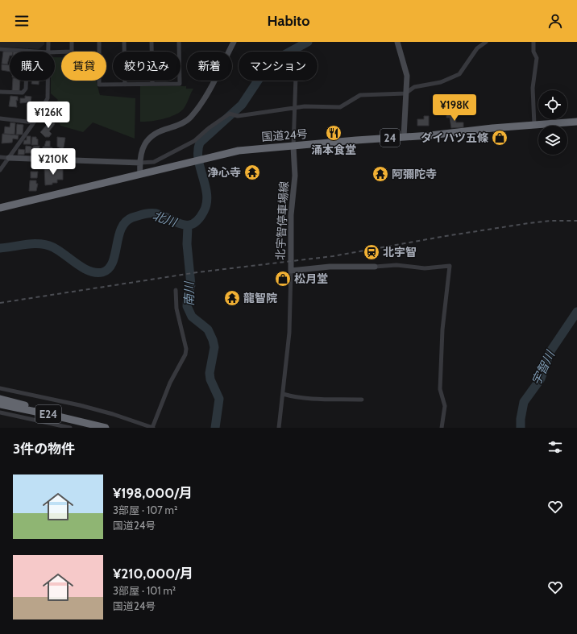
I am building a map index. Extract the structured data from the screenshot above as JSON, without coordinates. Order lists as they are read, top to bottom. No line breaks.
{"streets":{"highway":["国道24号","24","E24"],"main road":["北宇智停車場線"]},"crossings":[["国道24号","北宇智停車場線"]],"water":["北川","南川","宇智川"],"places":{"restaurant":["涌本食堂"],"shop":["ダイハツ五條","松月堂"],"temple":["浄心寺","阿彌陀寺","龍智院"],"station":["北宇智"]},"page":{"header":"Habito","chip":["購入","賃貸","絞り込み","新着","マンション"],"price":["¥198K","¥126K","¥210K"],"heading":"3件の物件","list":[{"name":"¥198,000/月","note":"3部屋 · 107 m² · 国道24号"},{"name":"¥210,000/月","note":"3部屋 · 101 m² · 国道24号"}]}}
